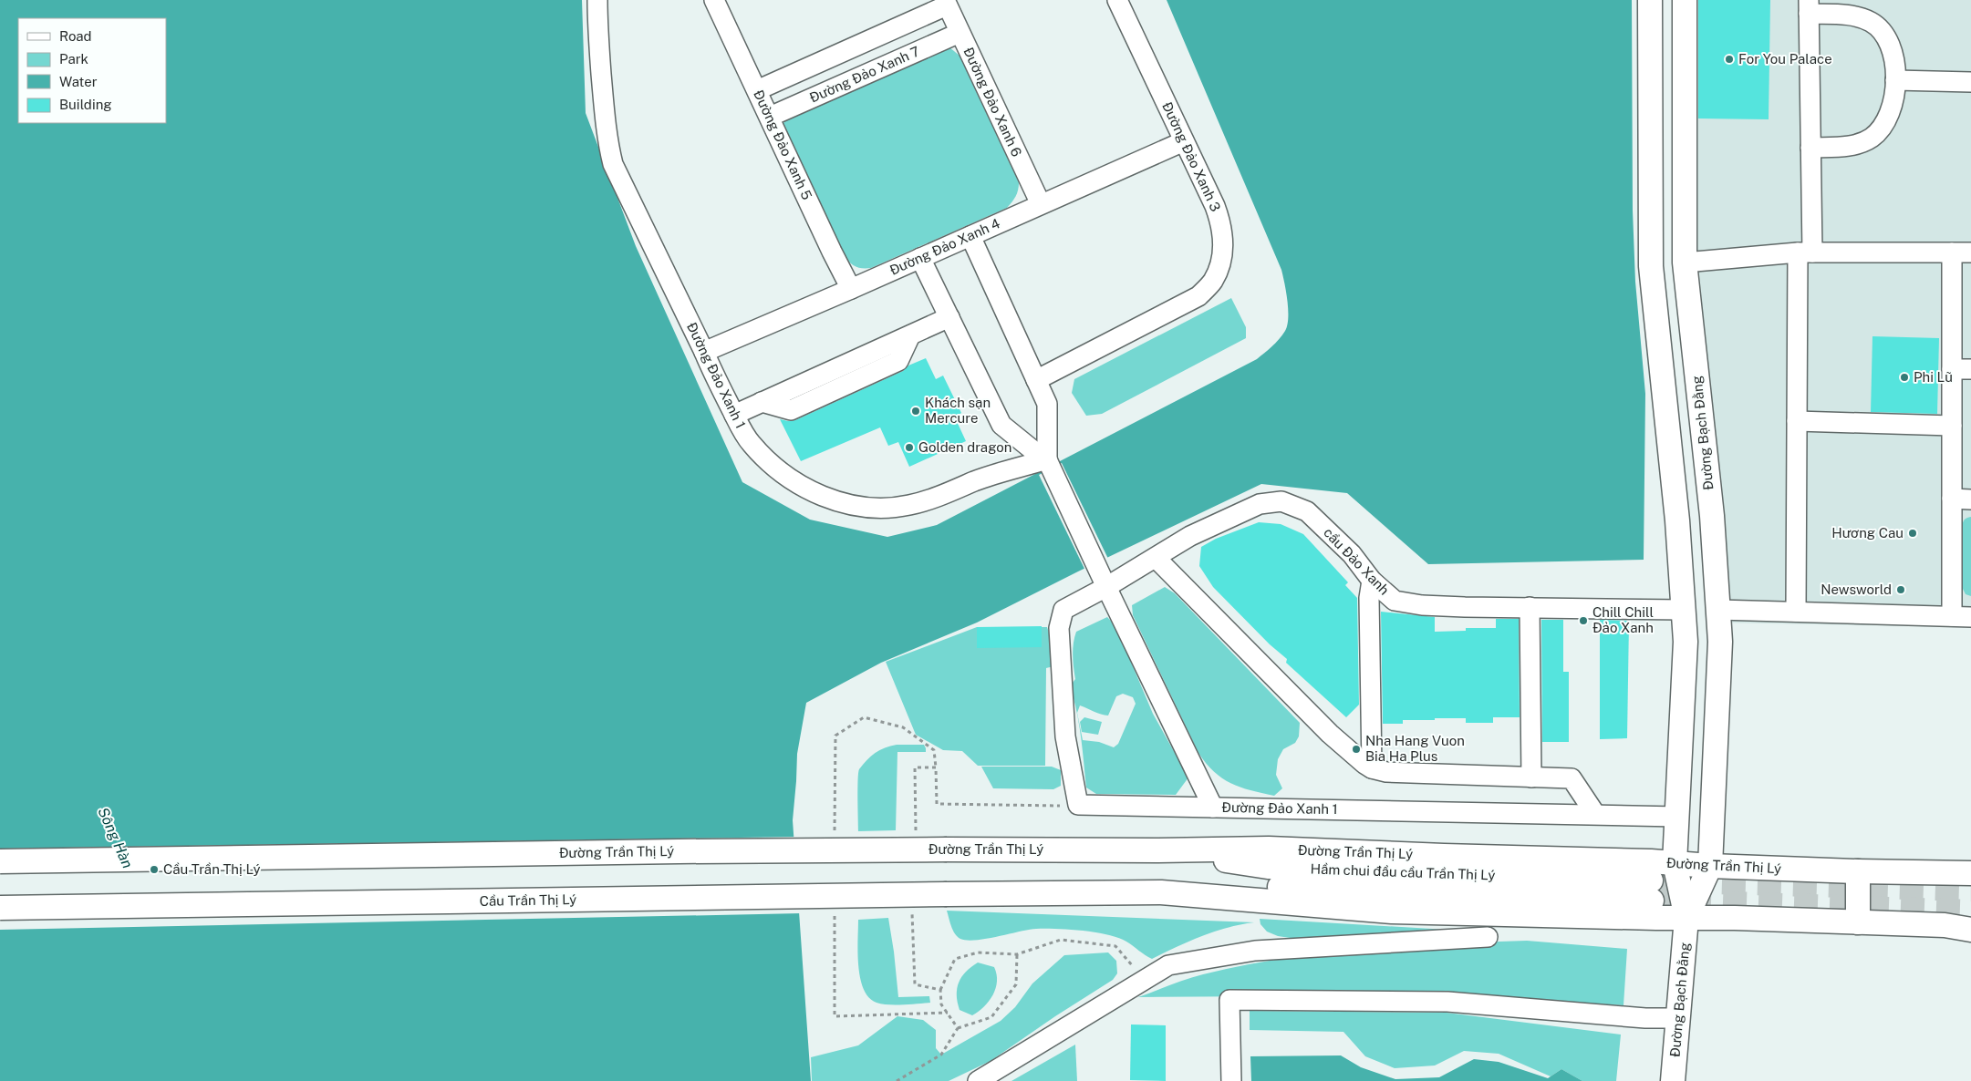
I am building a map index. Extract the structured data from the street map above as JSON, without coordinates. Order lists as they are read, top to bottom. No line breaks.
{"streets":{"main road":["Đường Bạch Đằng","Đường Trần Thị Lý","Hầm chui đầu cầu Trần Thị Lý","Cầu Trần Thị Lý"],"street":["Đường Đảo Xanh 7","Đường Đảo Xanh 6","Đường Đảo Xanh 5","Đường Đảo Xanh 3","Đường Đảo Xanh 4","Đường Đảo Xanh 1","cầu Đảo Xanh"]},"crossings":[["Đường Đảo Xanh 7","Đường Đảo Xanh 6"],["Đường Đảo Xanh 7","Đường Đảo Xanh 5"],["Đường Đảo Xanh 6","Đường Đảo Xanh 4"],["Đường Đảo Xanh 5","Đường Đảo Xanh 4"],["Đường Đảo Xanh 3","Đường Đảo Xanh 4"],["Đường Đảo Xanh 3","Đường Đảo Xanh 1"],["Đường Đảo Xanh 4","Đường Đảo Xanh 1"],["Đường Đảo Xanh 1","cầu Đảo Xanh"],["Đường Bạch Đằng","Đường Trần Thị Lý"],["Đường Trần Thị Lý","Hầm chui đầu cầu Trần Thị Lý"],["Hầm chui đầu cầu Trần Thị Lý","Cầu Trần Thị Lý"]],"water":["Sông Hàn"],"places":["For You Palace","Phi Lũ","Khách sạn Mercure","Golden dragon","Hương Cau","Newsworld","Chill Chill Đảo Xanh","Nha Hang Vuon Bia Ha Plus","Cầu Trần Thị Lý"],"legend":["Road","Park","Water","Building"]}
